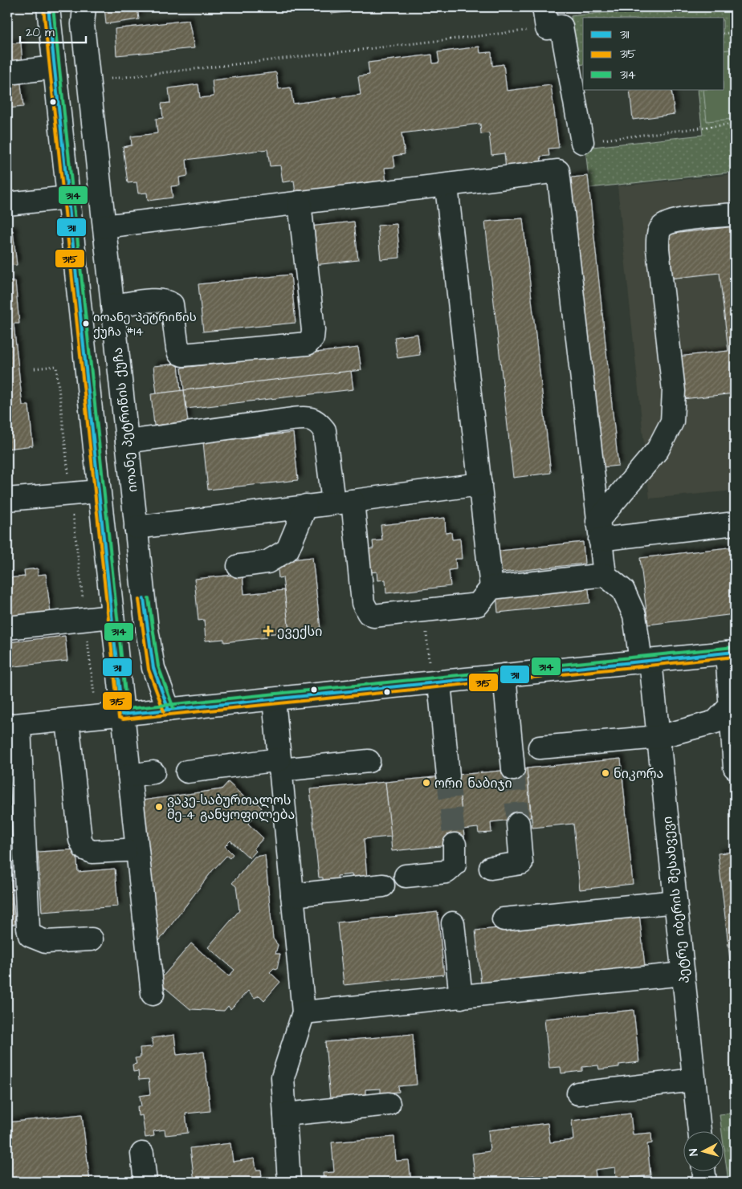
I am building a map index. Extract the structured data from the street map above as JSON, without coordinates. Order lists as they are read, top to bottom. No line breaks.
{"streets":{"street":["იოანე პეტრიწის ქუჩა","პეტრე იბერის შესახვევი"]},"places":{"other":["იოანე პეტრიწის ქუჩა #14","ნიკორა","ორი ნაბიჯი","ვაკე-საბურთალოს მე-4 განყოფილება"],"health":["ევექსი"]},"lines":["transit line 311","transit line 314","transit line 315"],"legend":["311","315","314"],"scale_bar":"20 m","north":"left"}
